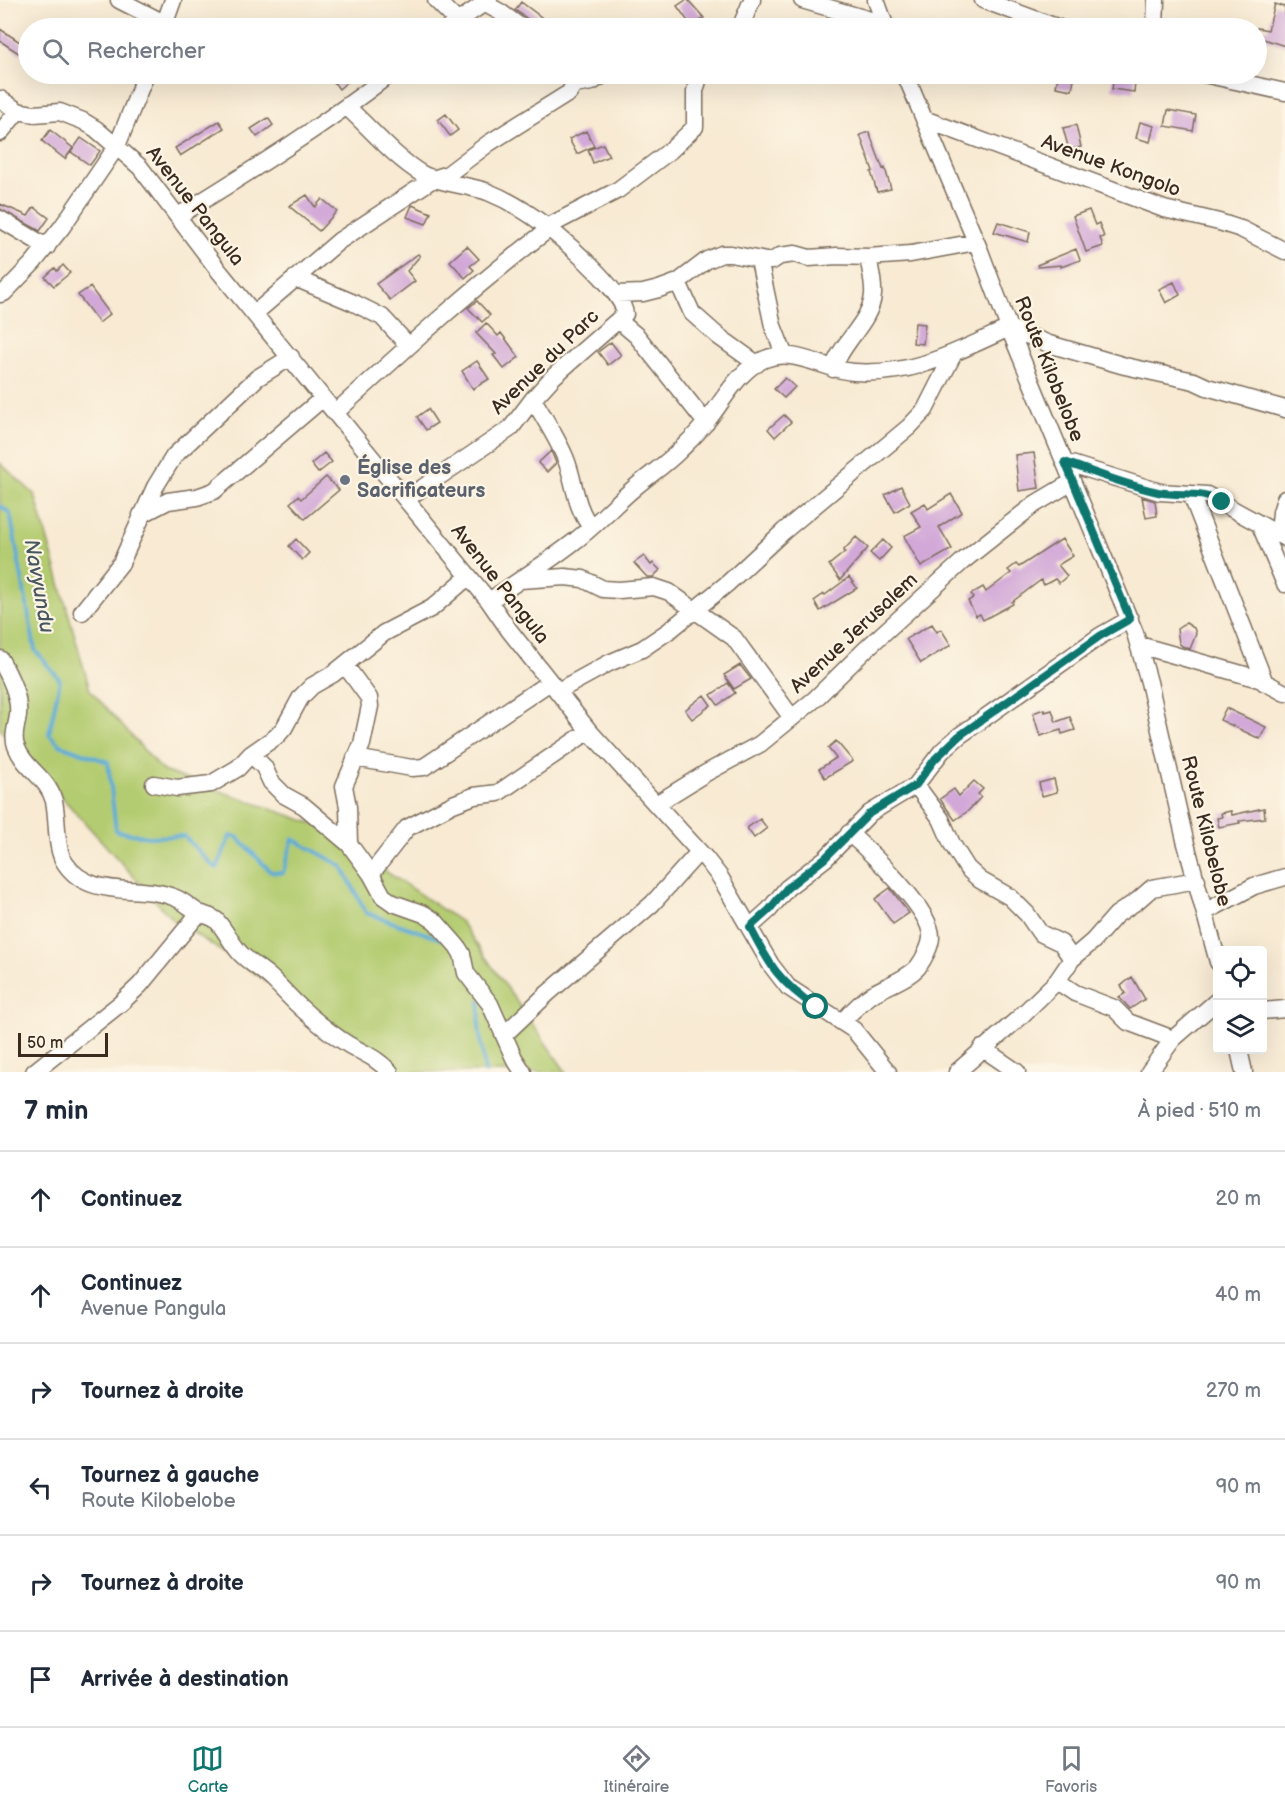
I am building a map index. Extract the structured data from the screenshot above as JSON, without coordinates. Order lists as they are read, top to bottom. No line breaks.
{"streets":{"street":["Avenue Kongolo","Avenue Pangula","Avenue du Parc","Route Kilobelobe","Avenue Jerusalem"]},"crossings":[["Avenue Kongolo","Route Kilobelobe"],["Avenue Pangula","Avenue du Parc"],["Avenue Pangula","Avenue Jerusalem"],["Route Kilobelobe","Avenue Jerusalem"]],"water":["Navyundu"],"places":["Église des Sacrificateurs"],"scale_bar":"50 m","page":{"search":"Rechercher","scale":"50 m","heading":["7 min","À pied · 510 m"],"list":[["Continuez","20 m"],["Continuez","Avenue Pangula","40 m"],["Tournez à droite","270 m"],["Tournez à gauche","Route Kilobelobe","90 m"],["Tournez à droite","90 m"],"Arrivée à destination"],"nav":["Carte","Itinéraire","Favoris"]}}
